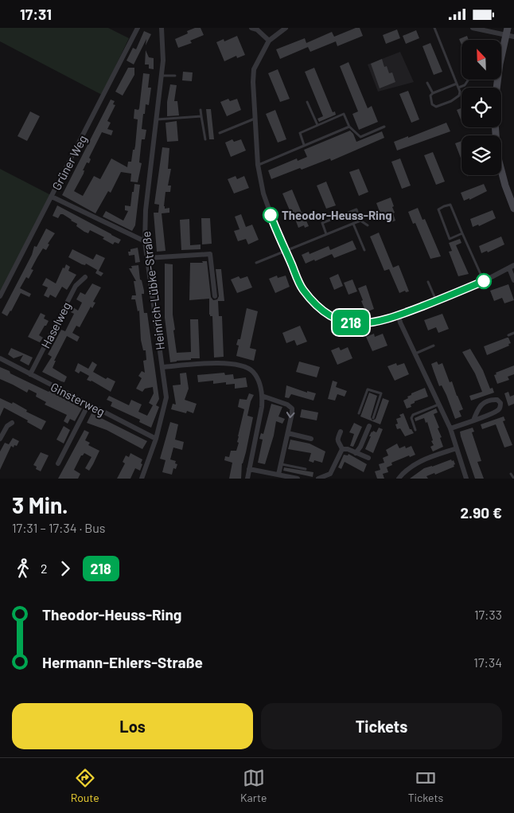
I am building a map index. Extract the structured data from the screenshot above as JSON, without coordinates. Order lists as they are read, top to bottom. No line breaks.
{"streets":{"street":["Grüner Weg","Heinrich-Lübke-Straße","Haselweg","Ginsterweg"]},"crossings":[["Heinrich-Lübke-Straße","Ginsterweg"],["Haselweg","Ginsterweg"]],"places":["Theodor-Heuss-Ring"],"lines":["bus line 218"],"north":"top left","page":{"status":"17:31","on_map":"218","heading":["3 Min.","17:31 – 17:34 · Bus","2.90 €"],"legs":["2","218"],"list":[{"name":"Theodor-Heuss-Ring","value":"17:33"},{"name":"Hermann-Ehlers-Straße","value":"17:34"}],"buttons":["Los","Tickets"],"tabs":["Route","Karte","Tickets"]}}
